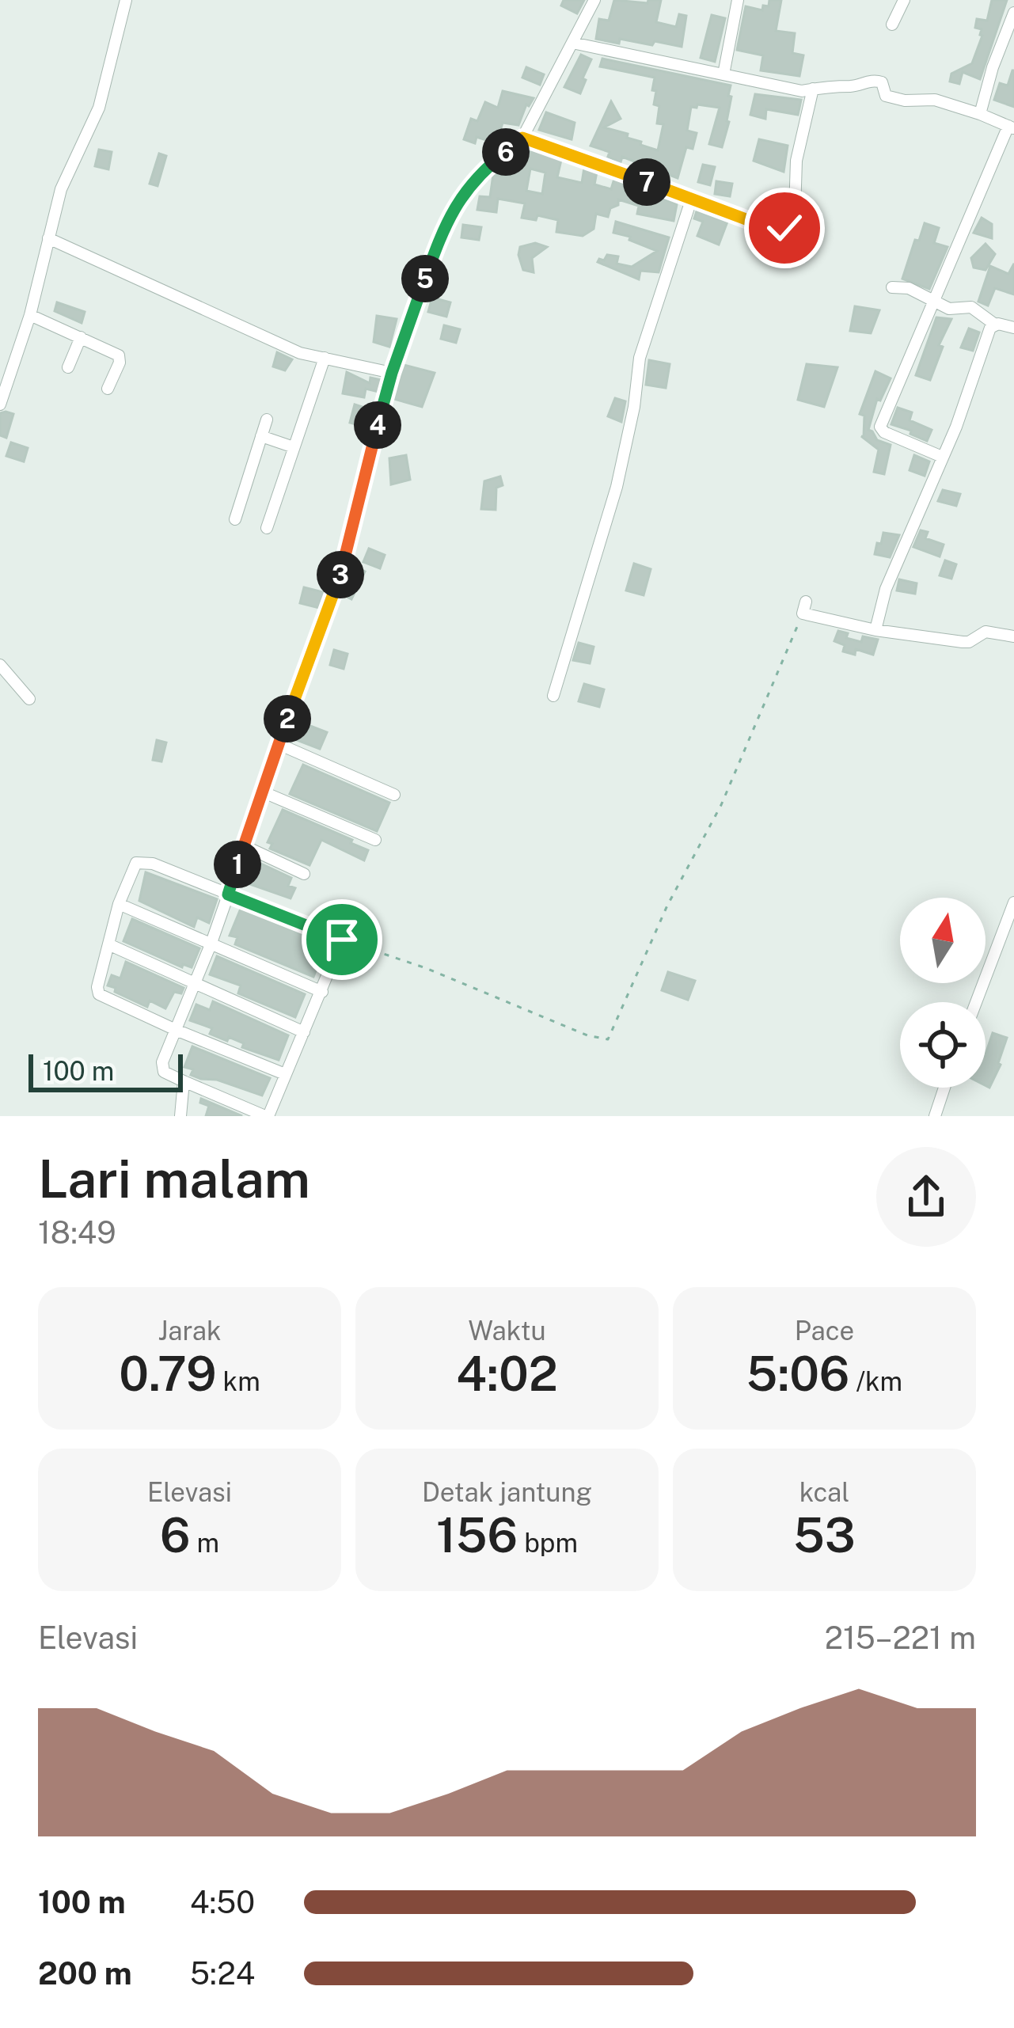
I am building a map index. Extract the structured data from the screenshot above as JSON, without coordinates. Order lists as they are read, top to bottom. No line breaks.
{"scale_bar":"100 m","north":"top","page":{"pins":["6","7","5","4","3","2","1"],"scale":"100 m","heading":["Lari malam","18:49"],"stats":[["Jarak","0.79 km"],["Waktu","4:02"],["Pace","5:06 /km"],["Elevasi","6 m"],["Detak jantung","156 bpm"],["kcal","53"]],"chart":["Elevasi","215–221 m"],"list":[{"name":"100 m","note":"4:50"},{"name":"200 m","note":"5:24"}]}}
